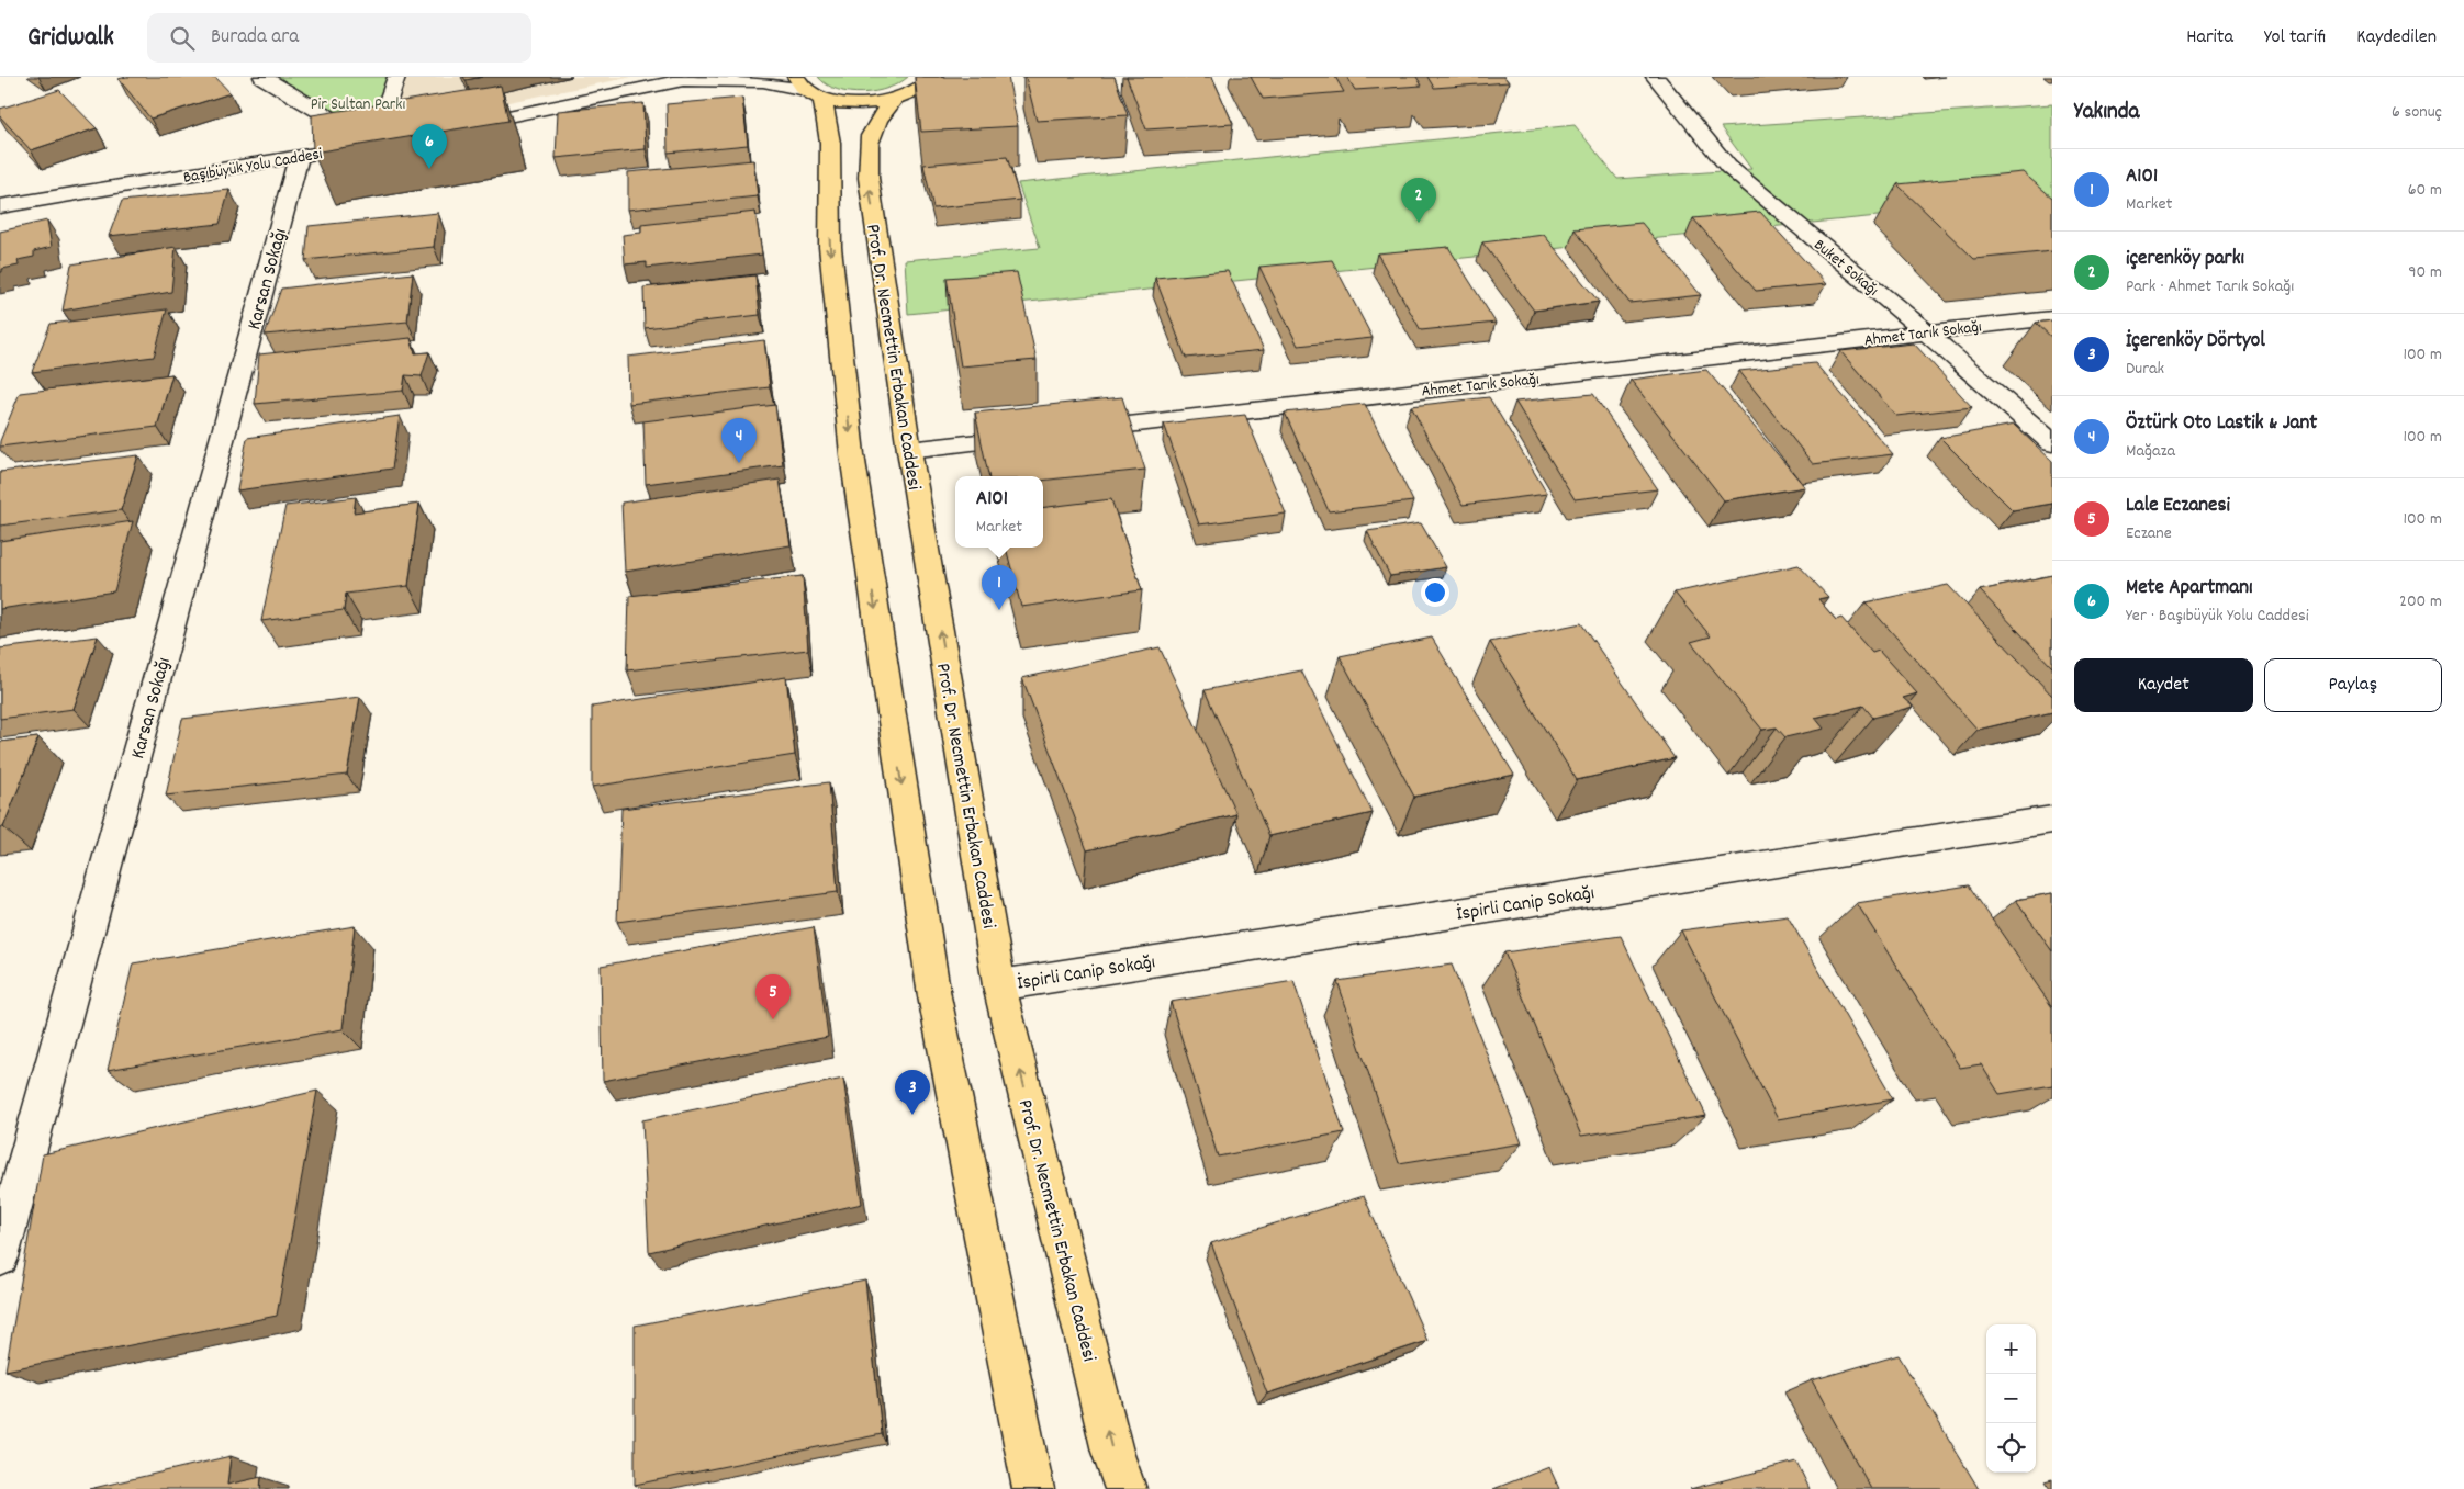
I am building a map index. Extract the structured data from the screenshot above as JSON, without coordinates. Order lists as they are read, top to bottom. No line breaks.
{"streets":{"main road":["Prof. Dr. Necmettin Erbakan Caddesi"],"street":["Başıbüyük Yolu Caddesi","Buket Sokağı","Karsan Sokağı","Ahmet Tarık Sokağı","İspirli Canip Sokağı"]},"crossings":[["Başıbüyük Yolu Caddesi","Karsan Sokağı"],["Buket Sokağı","Ahmet Tarık Sokağı"],["Prof. Dr. Necmettin Erbakan Caddesi","İspirli Canip Sokağı"]],"parks":["Pir Sultan Parkı"],"page":{"header":"Gridwalk","search":"Burada ara","nav":["Harita","Yol tarifi","Kaydedilen"],"heading":["Yakında","6 sonuç"],"pins":["6","2","4","1","5","3"],"list":[{"mark":"1","name":"A101","note":"Market","value":"60 m"},{"mark":"2","name":"içerenköy parkı","note":"Park · Ahmet Tarık Sokağı","value":"90 m"},{"mark":"3","name":"İçerenköy Dörtyol","note":"Durak","value":"100 m"},{"mark":"4","name":"Öztürk Oto Lastik & Jant","note":"Mağaza","value":"100 m"},{"mark":"5","name":"Lale Eczanesi","note":"Eczane","value":"100 m"},{"mark":"6","name":"Mete Apartmanı","note":"Yer · Başıbüyük Yolu Caddesi","value":"200 m"}],"popup":["A101","Market"],"buttons":["Kaydet","Paylaş"],"map_buttons":["+","−"]}}
